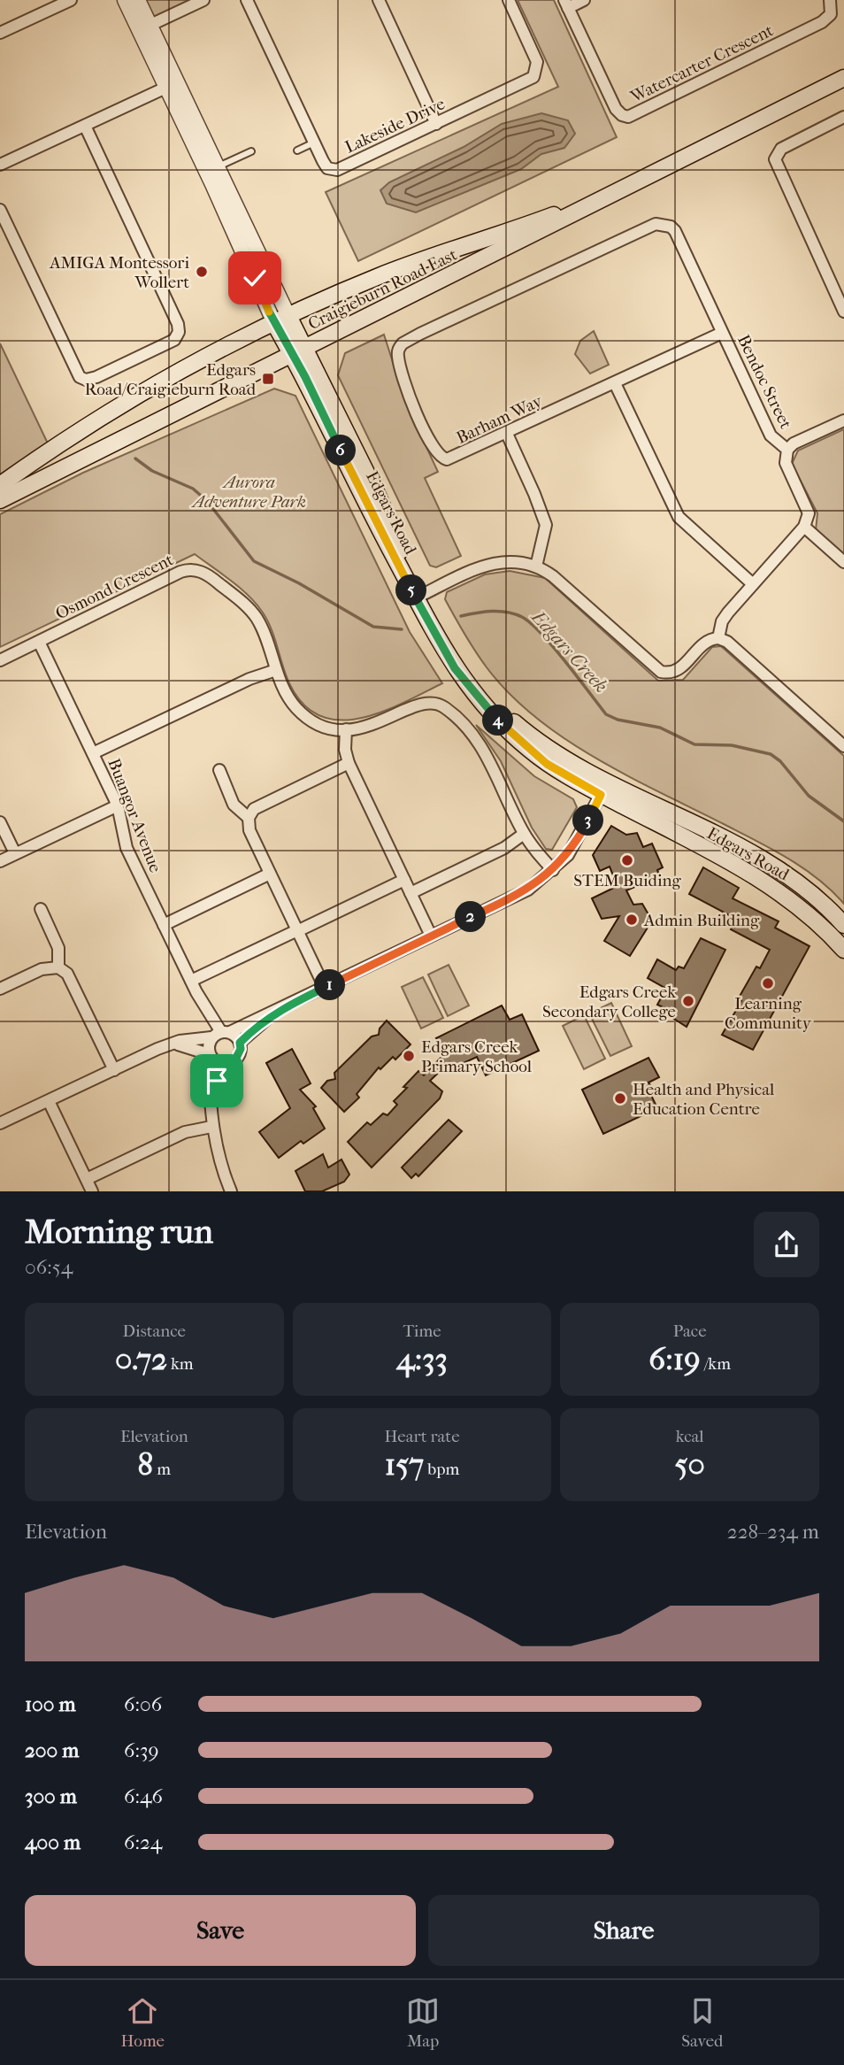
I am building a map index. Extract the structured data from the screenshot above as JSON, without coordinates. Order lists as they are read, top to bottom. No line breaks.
{"streets":{"main road":["Craigieburn Road East","Edgars Road"],"street":["Watercarter Crescent","Lakeside Drive","Bendoc Street","Barham Way","Osmond Crescent","Buangor Avenue"]},"crossings":[["Craigieburn Road East","Edgars Road"],["Bendoc Street","Barham Way"],["Osmond Crescent","Buangor Avenue"]],"water":["Edgars Creek"],"parks":["Aurora Adventure Park"],"places":{"other":["AMIGA Montessori Wollert","STEM Buiding","Admin Building","Learning Community","Edgars Creek Secondary College","Edgars Creek Primary School","Health and Physical Education Centre"],"transit":["Edgars Road/Craigieburn Road"]},"page":{"pins":["6","5","4","3","2","1"],"heading":["Morning run","06:54"],"stats":[["Distance","0.72 km"],["Time","4:33"],["Pace","6:19 /km"],["Elevation","8 m"],["Heart rate","157 bpm"],["kcal","50"]],"chart":["Elevation","228–234 m"],"list":[{"name":"100 m","note":"6:06"},{"name":"200 m","note":"6:39"},{"name":"300 m","note":"6:46"},{"name":"400 m","note":"6:24"}],"buttons":["Save","Share"],"tabs":["Home","Map","Saved"]}}
